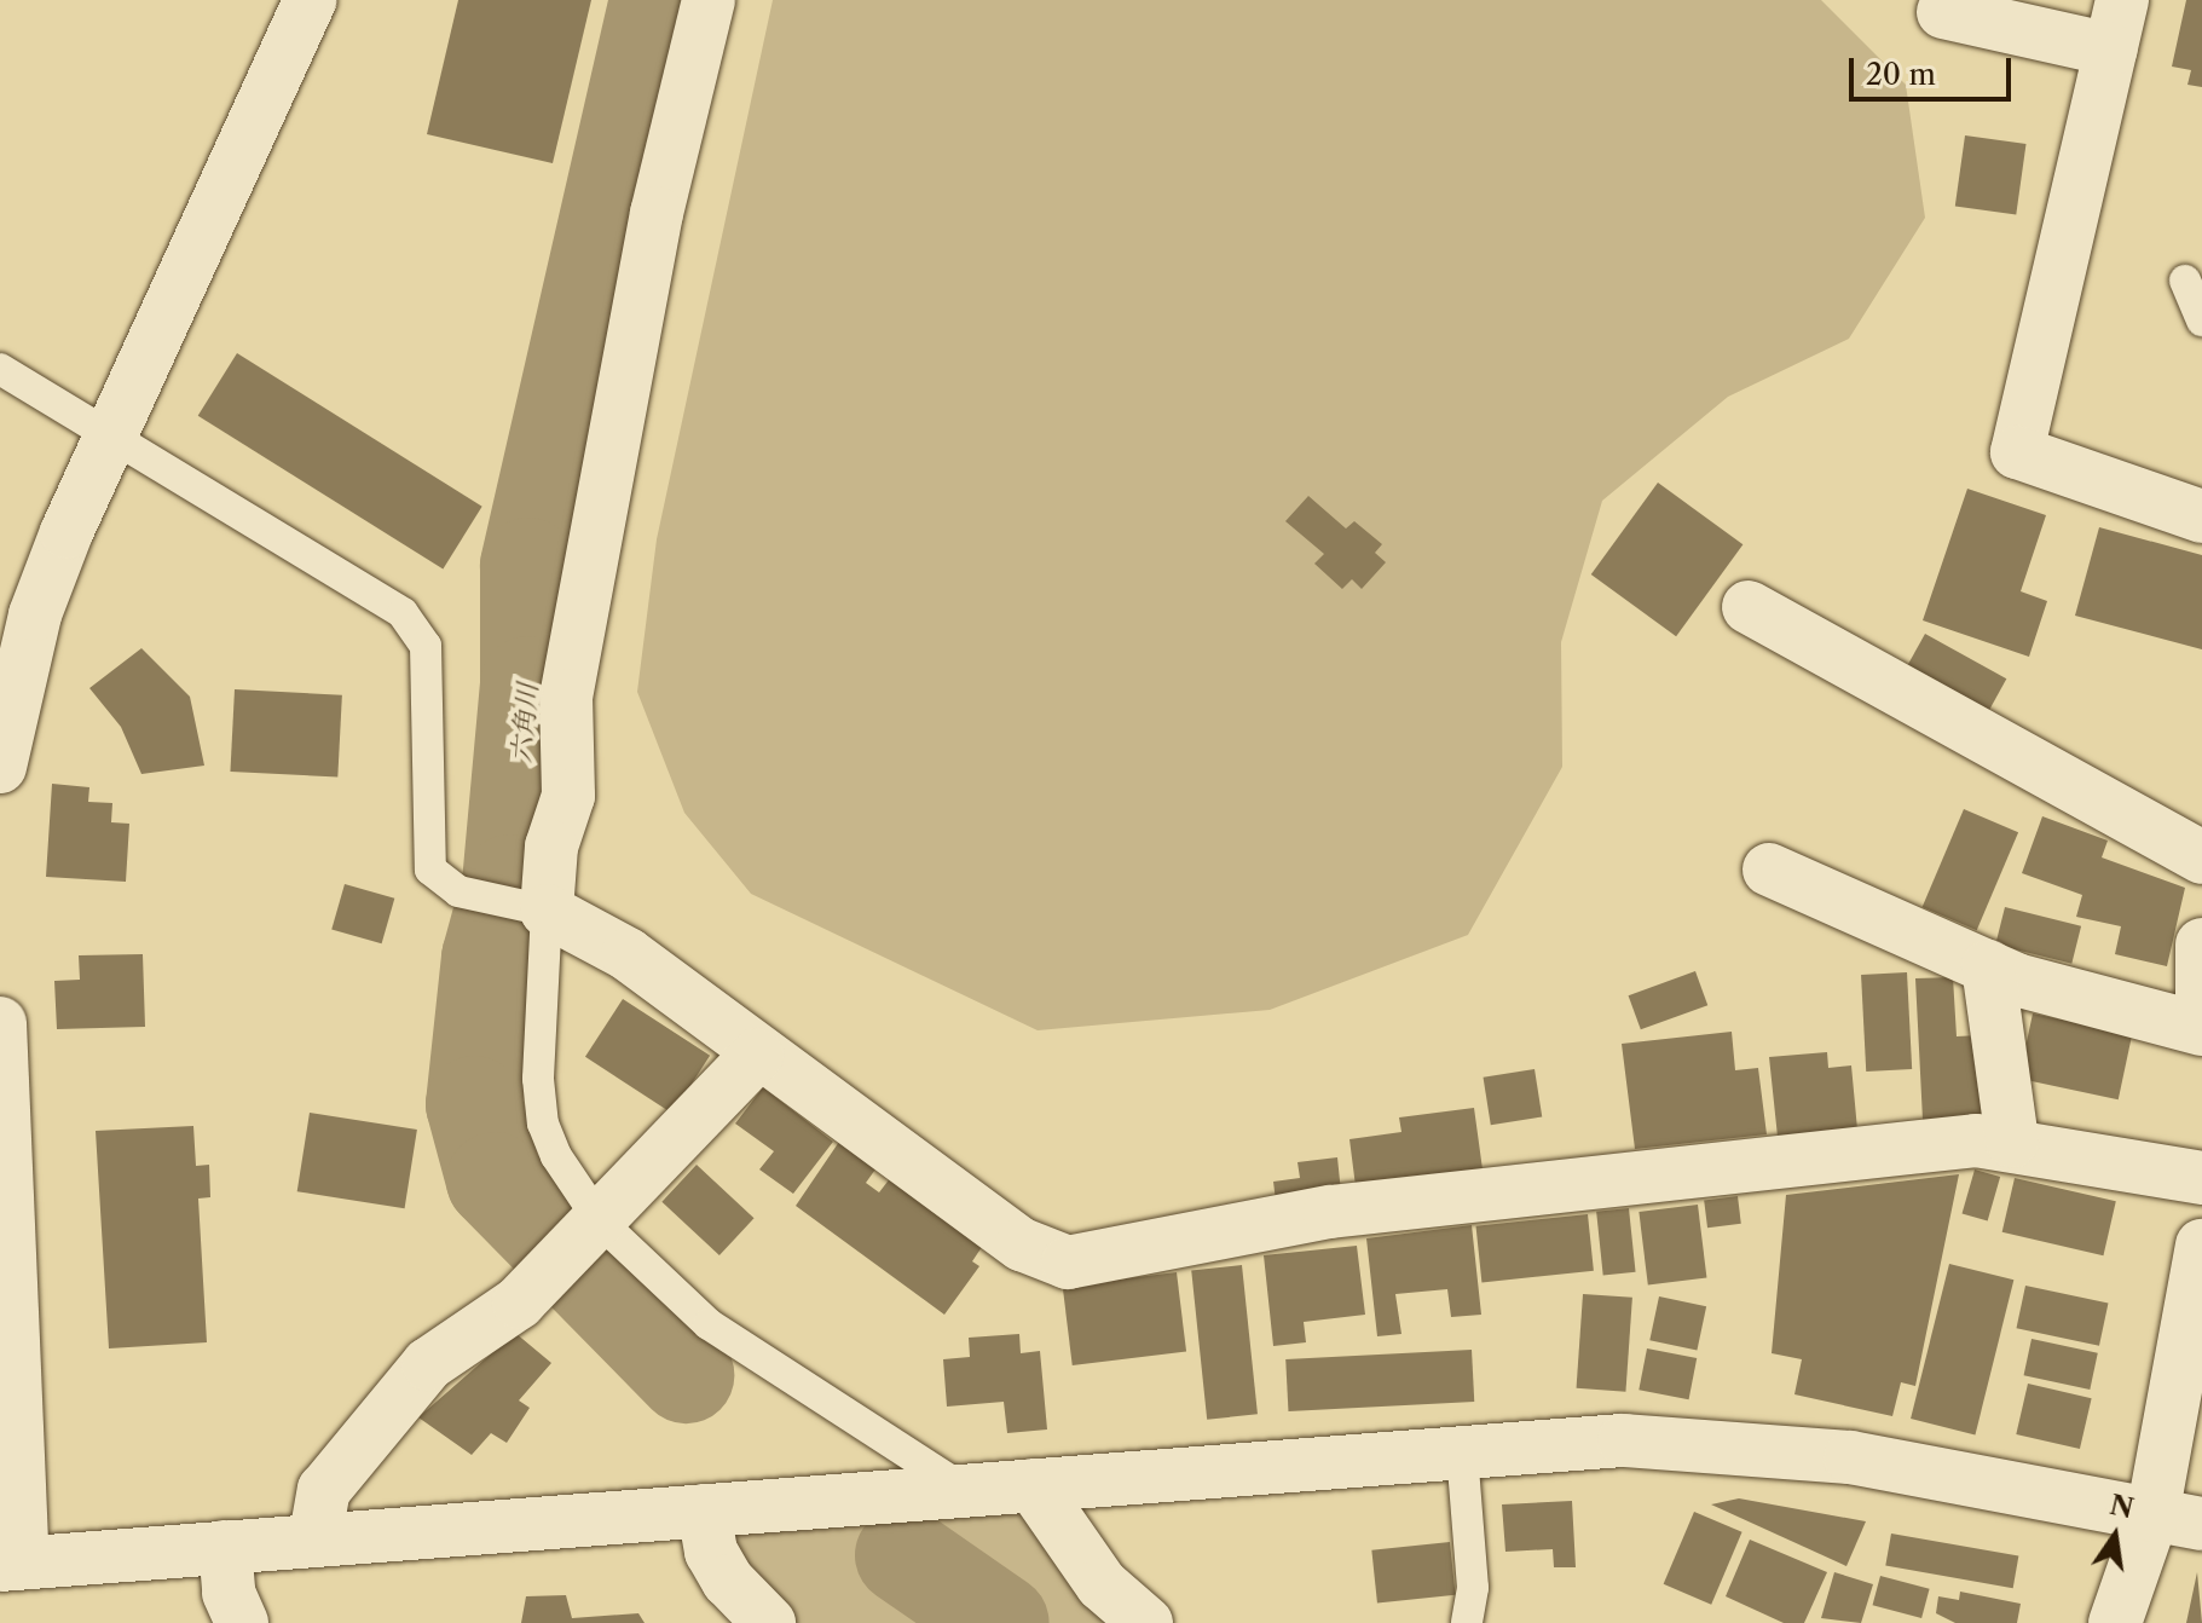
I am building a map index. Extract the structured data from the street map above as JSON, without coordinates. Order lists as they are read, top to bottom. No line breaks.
{"water":["六角川"],"scale_bar":"20 m","north":"top"}
